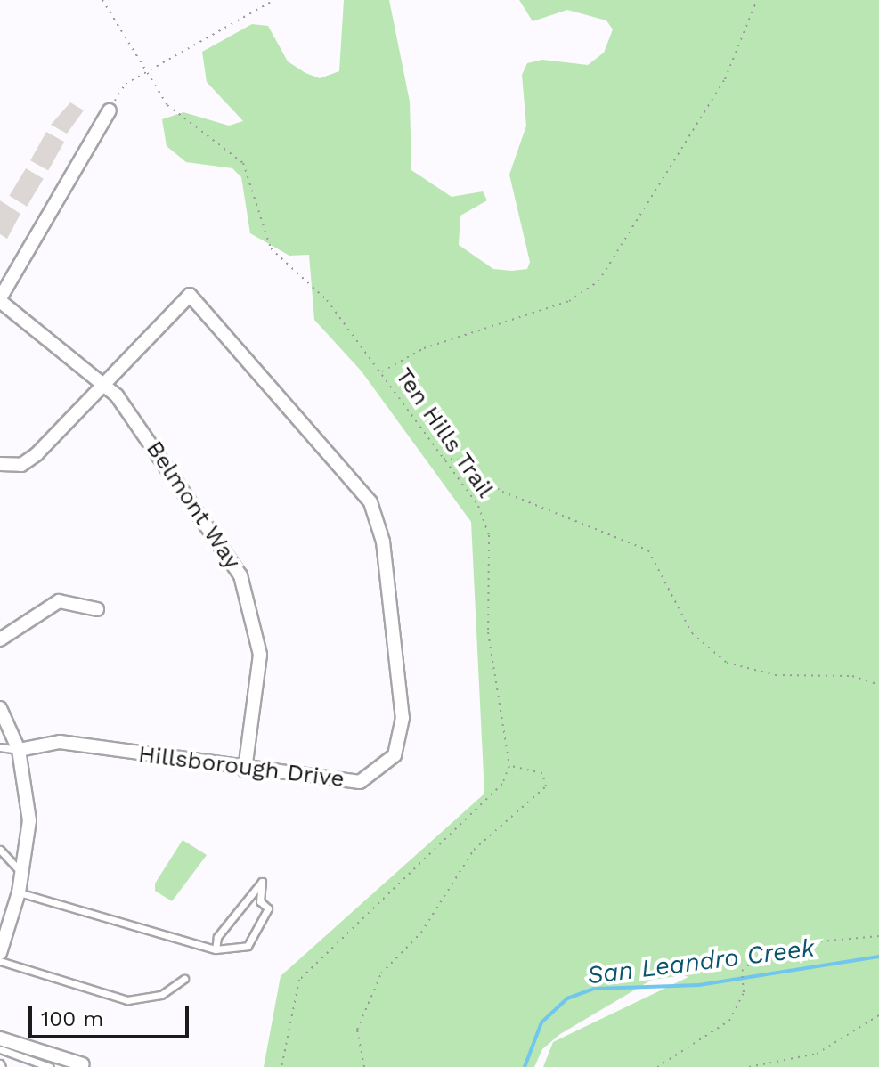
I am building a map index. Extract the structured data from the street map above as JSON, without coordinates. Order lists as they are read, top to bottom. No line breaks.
{"streets":{"street":["Belmont Way","Hillsborough Drive"],"path":["Ten Hills Trail"]},"crossings":[["Belmont Way","Hillsborough Drive"]],"water":["San Leandro Creek"],"scale_bar":"100 m"}
